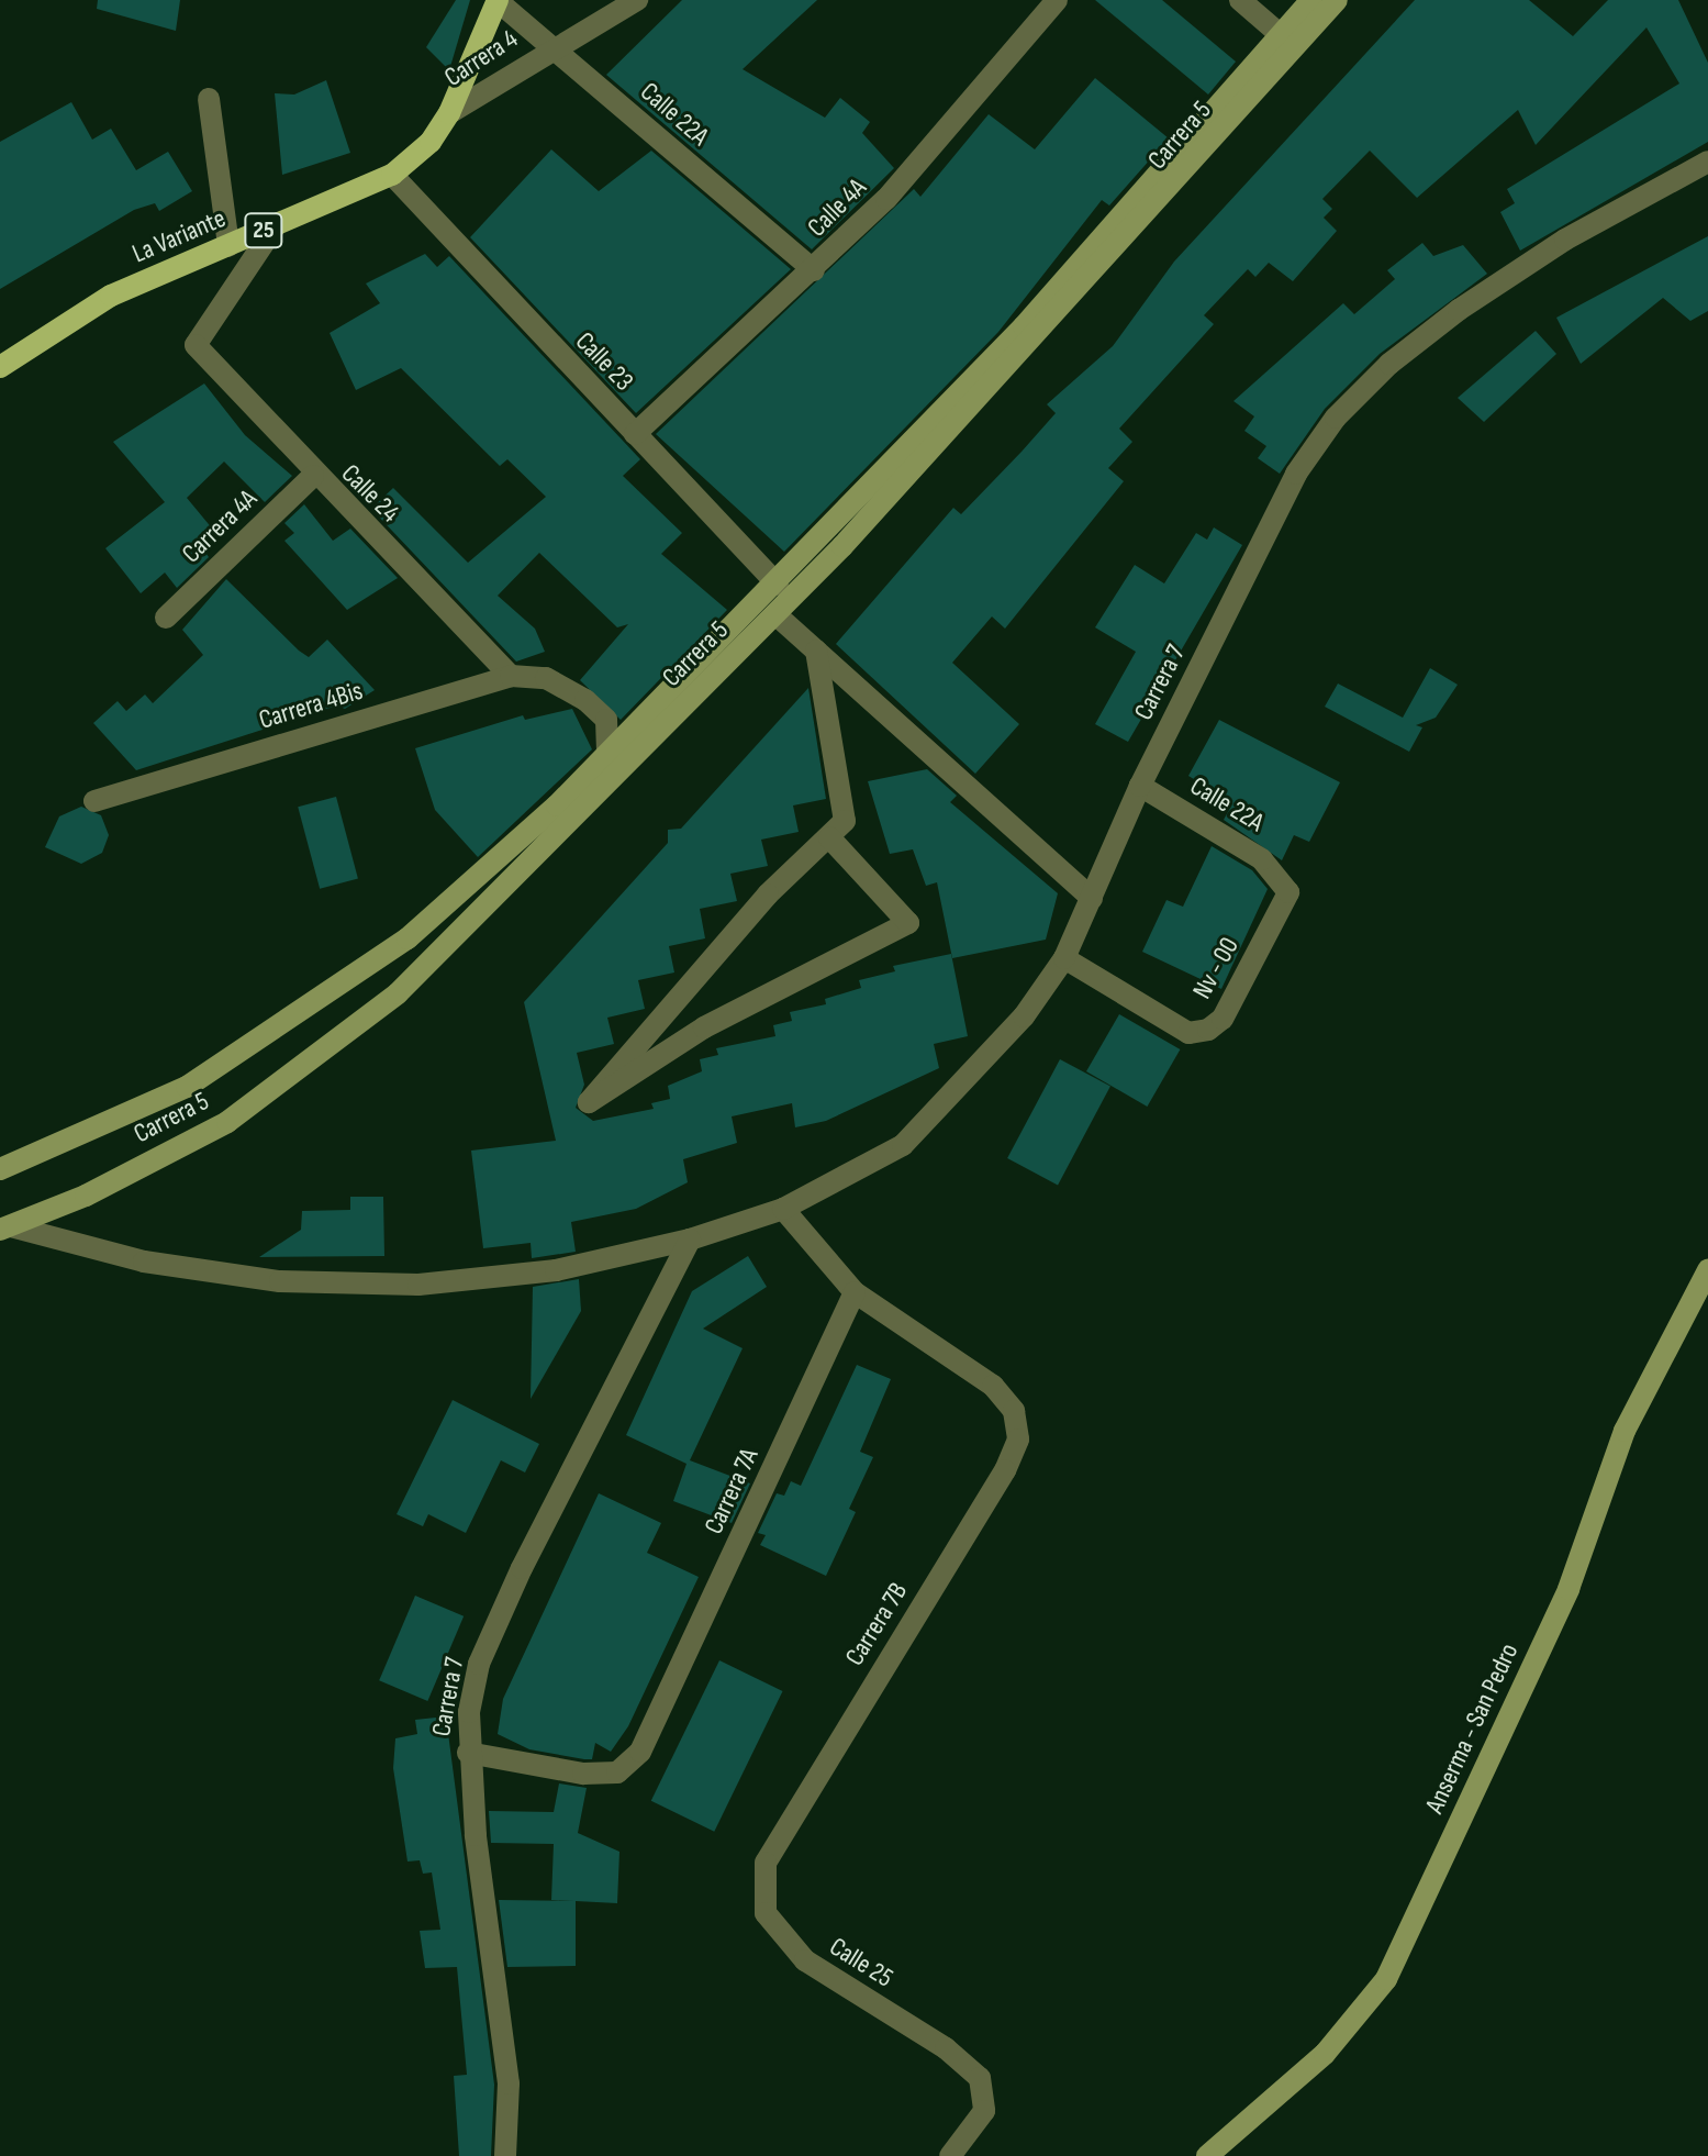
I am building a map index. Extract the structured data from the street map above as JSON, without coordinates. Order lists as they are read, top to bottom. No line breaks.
{"streets":{"main road":["25","La Variante"],"street":["Carrera 4","Calle 22A","Carrera 5","Calle 4A","Calle 23","Calle 24","Carrera 4A","Carrera 7","Carrera 4Bis","Nv - 00","Carrera 7A","Carrera 7B","Anserma - San Pedro","Calle 25"]},"crossings":[["Carrera 4","Calle 22A"],["Carrera 4","La Variante"],["Calle 22A","Calle 4A"],["Calle 22A","La Variante"],["Calle 22A","Carrera 7"],["Calle 22A","Nv - 00"],["Carrera 5","Calle 23"],["Carrera 5","Carrera 7"],["Carrera 5","Carrera 4Bis"],["Calle 4A","Calle 23"],["La Variante","Calle 23"],["La Variante","Calle 24"],["Calle 24","Carrera 4A"],["Calle 24","Carrera 4Bis"],["Carrera 7","Nv - 00"],["Carrera 7","Carrera 7A"],["Carrera 7A","Carrera 7B"],["Carrera 7B","Calle 25"]]}
